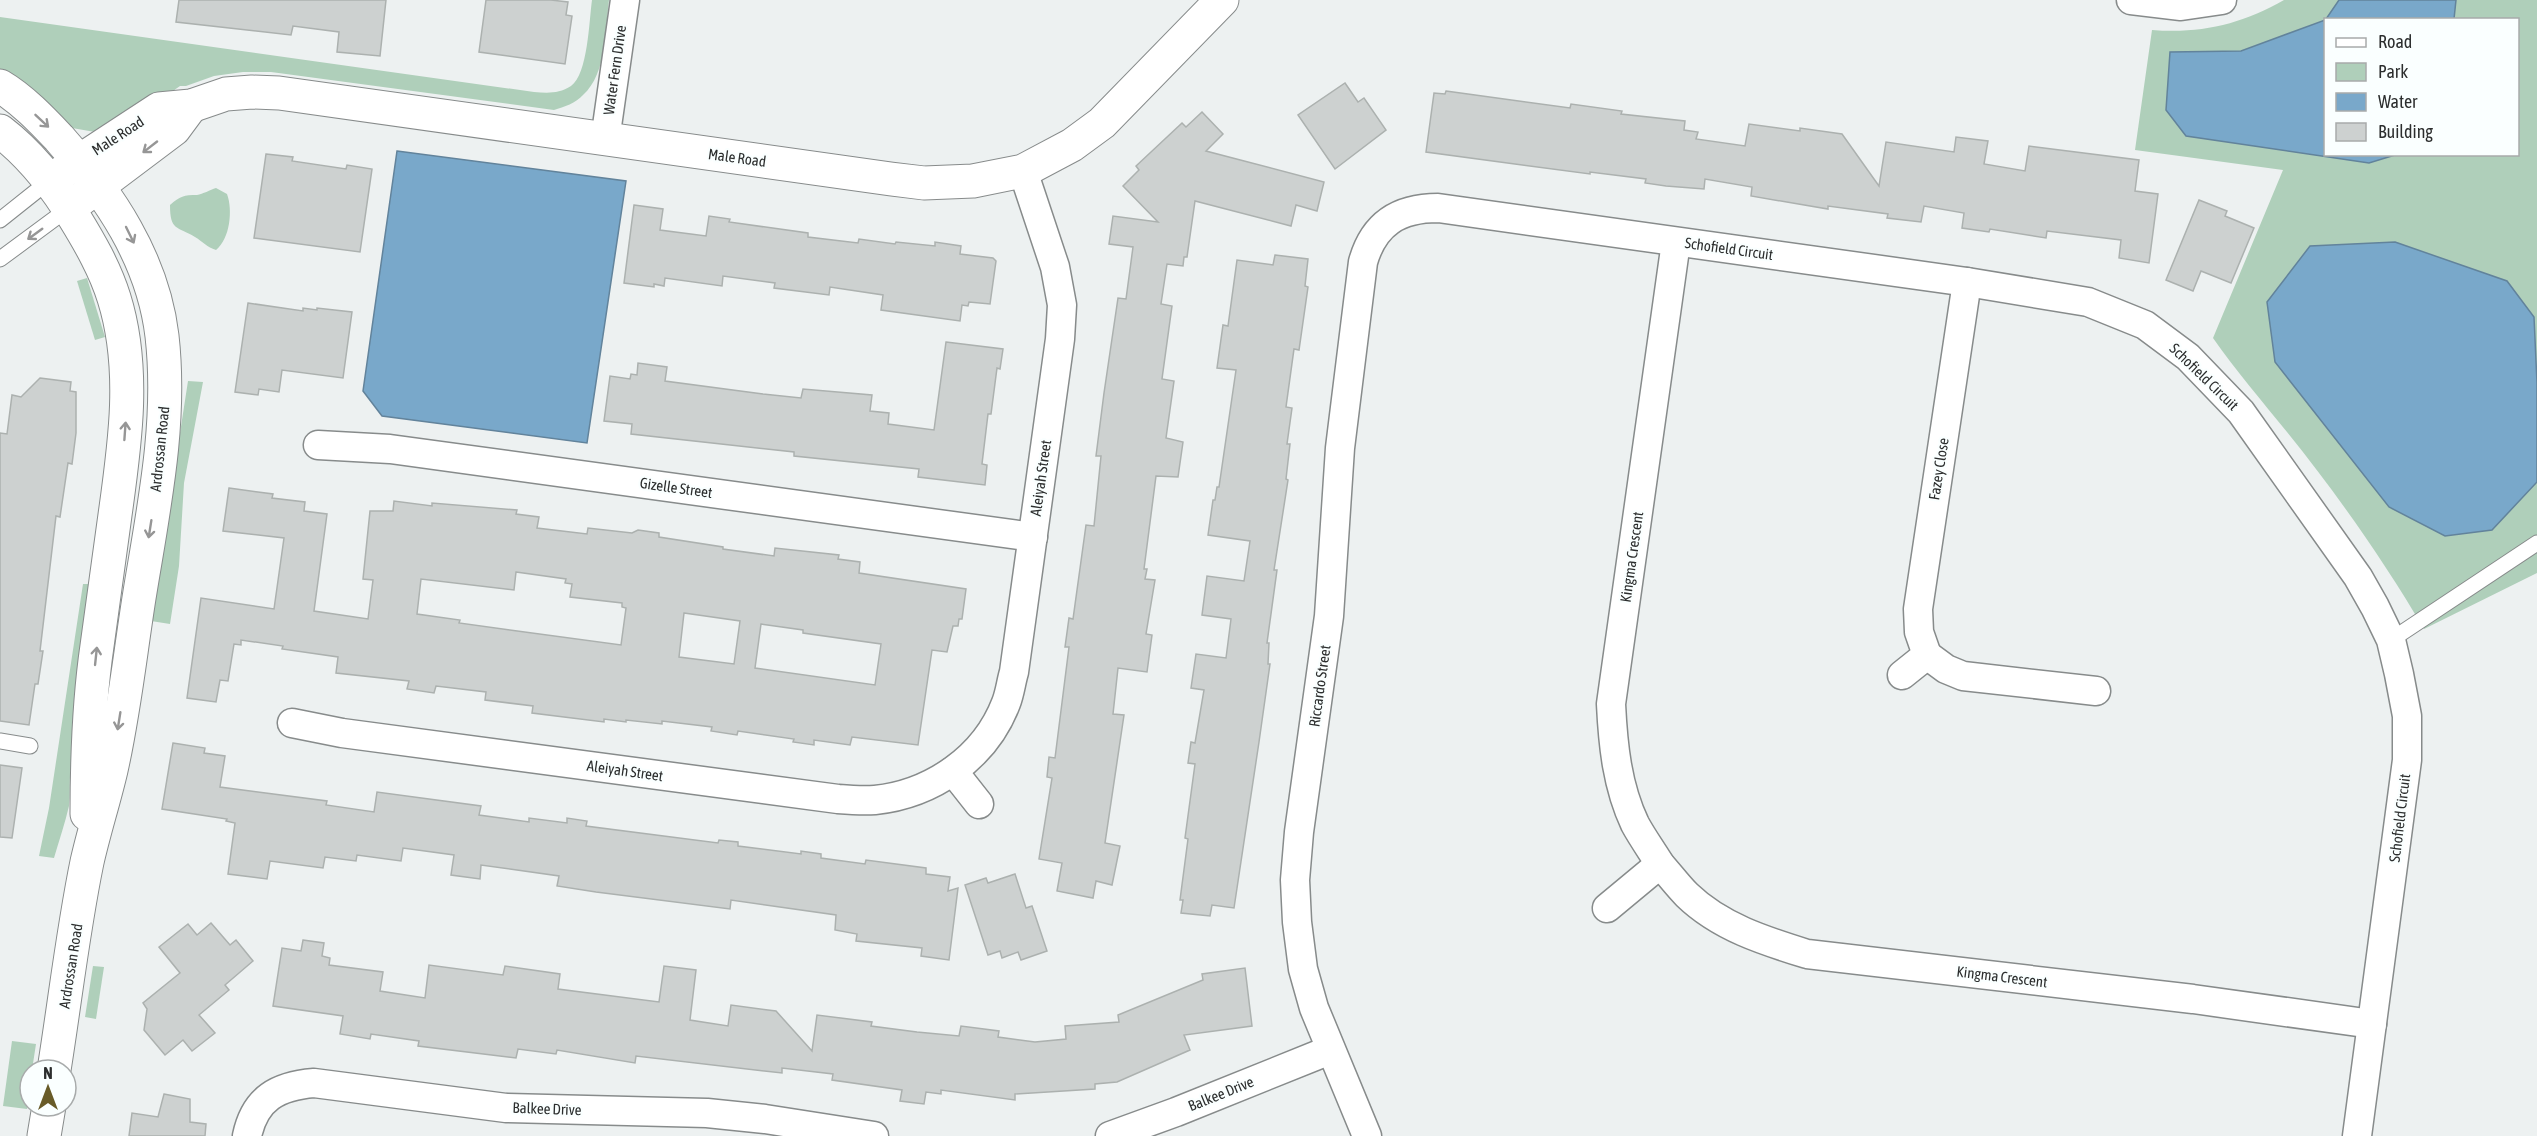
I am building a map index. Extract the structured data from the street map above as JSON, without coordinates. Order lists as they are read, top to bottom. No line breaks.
{"streets":{"main road":["Male Road","Ardrossan Road"],"street":["Water Fern Drive","Schofield Circuit","Fazey Close","Aleiyah Street","Gizelle Street","Kingma Crescent","Riccardo Street","Balkee Drive"]},"crossings":[["Water Fern Drive","Male Road"],["Male Road","Ardrossan Road"],["Male Road","Aleiyah Street"],["Schofield Circuit","Fazey Close"],["Schofield Circuit","Kingma Crescent"],["Schofield Circuit","Riccardo Street"],["Aleiyah Street","Gizelle Street"],["Riccardo Street","Balkee Drive"]],"legend":["Road","Park","Water","Building"],"north":"top"}
